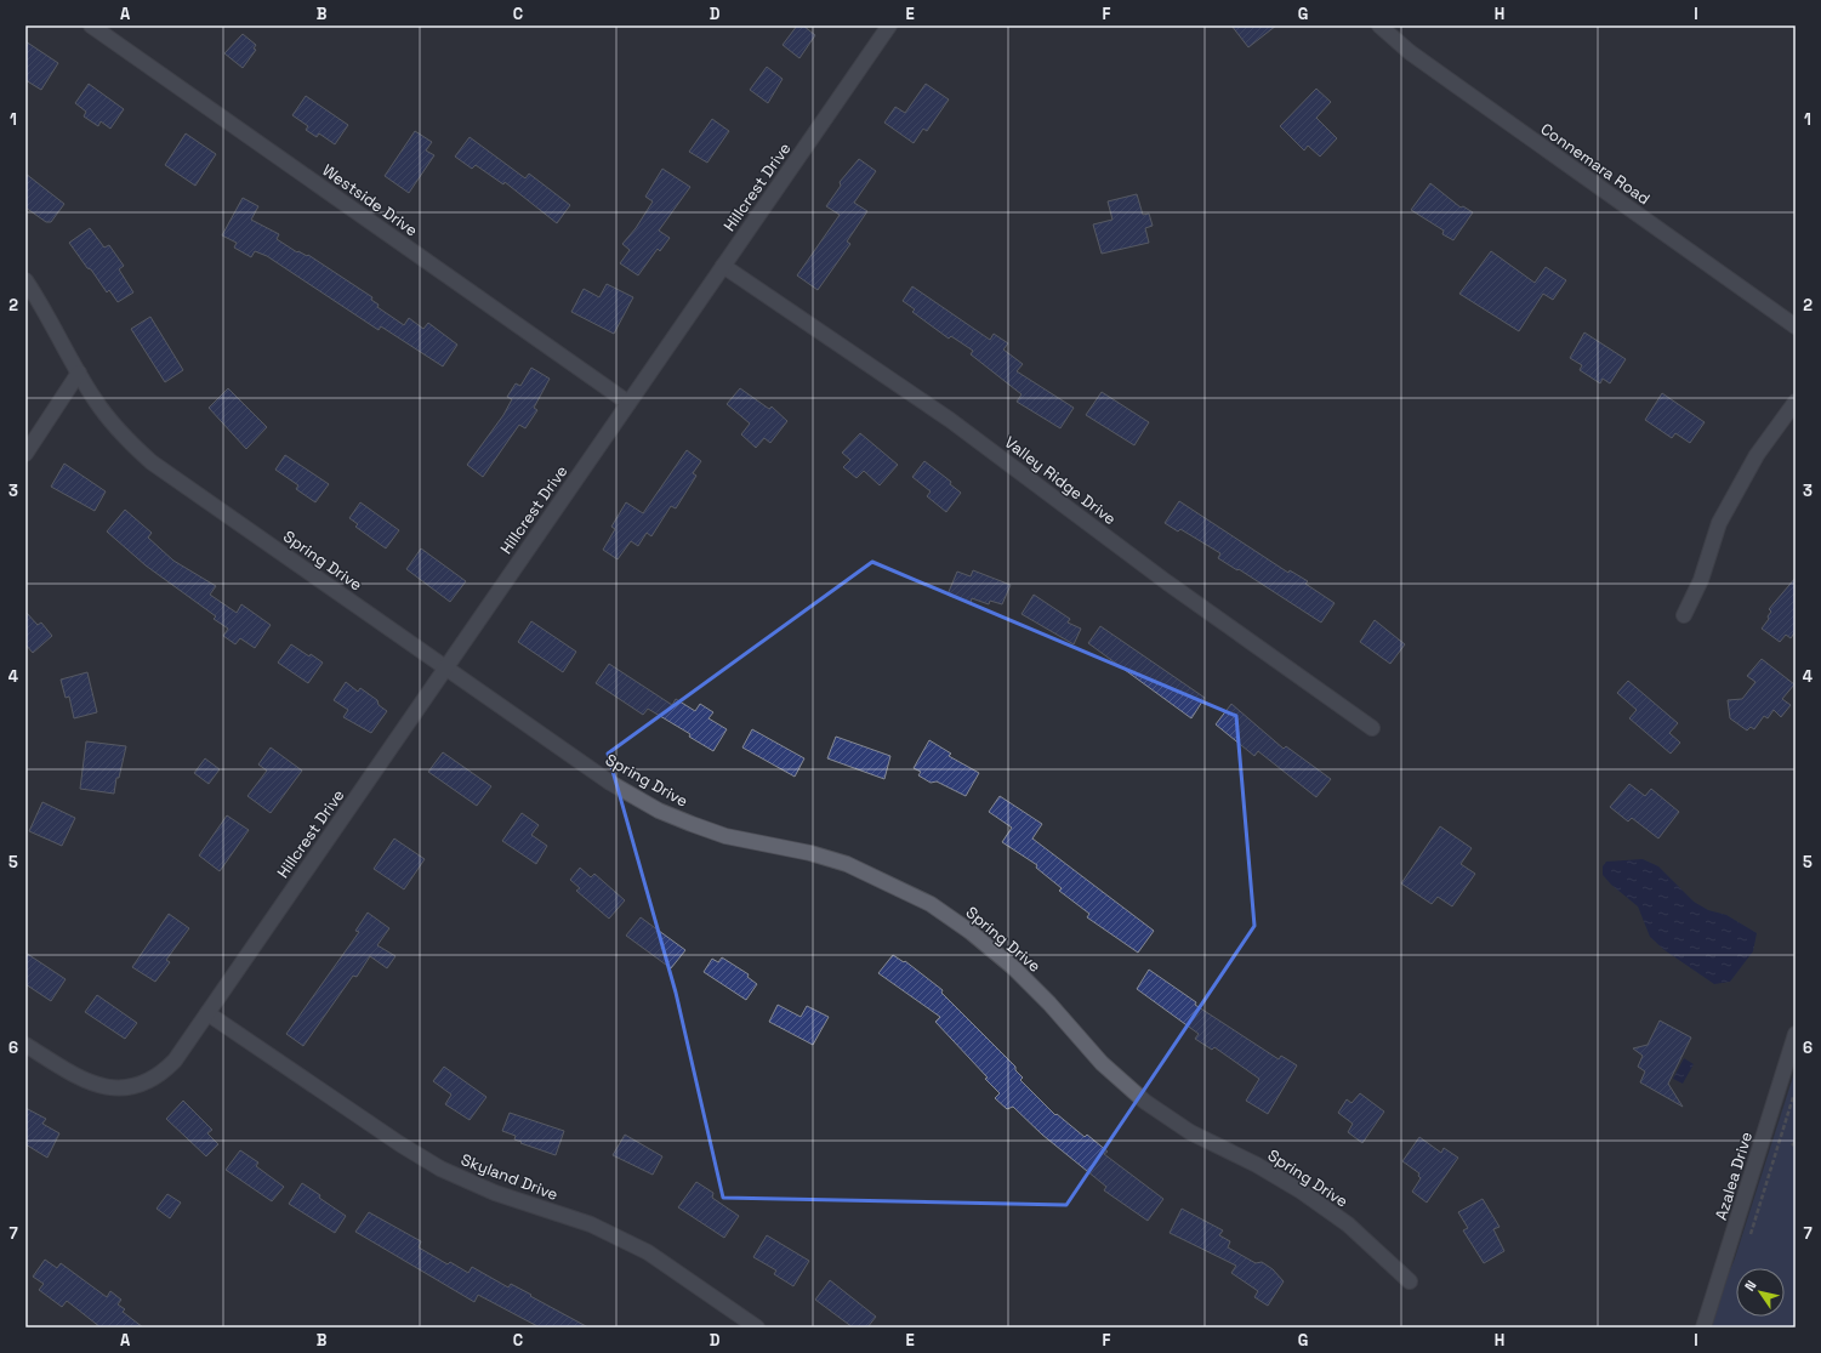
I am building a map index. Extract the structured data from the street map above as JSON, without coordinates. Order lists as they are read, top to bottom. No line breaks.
{"streets":{"street":["Connemara Road","Hillcrest Drive","Westside Drive","Valley Ridge Drive","Spring Drive","Azalea Drive","Skyland Drive"]},"crossings":[["Hillcrest Drive","Westside Drive"],["Hillcrest Drive","Valley Ridge Drive"],["Hillcrest Drive","Spring Drive"],["Hillcrest Drive","Skyland Drive"]],"north":"top left","grid":{"columns":["A","B","C","D","E","F","G","H","I"],"rows":["1","2","3","4","5","6","7"]}}
